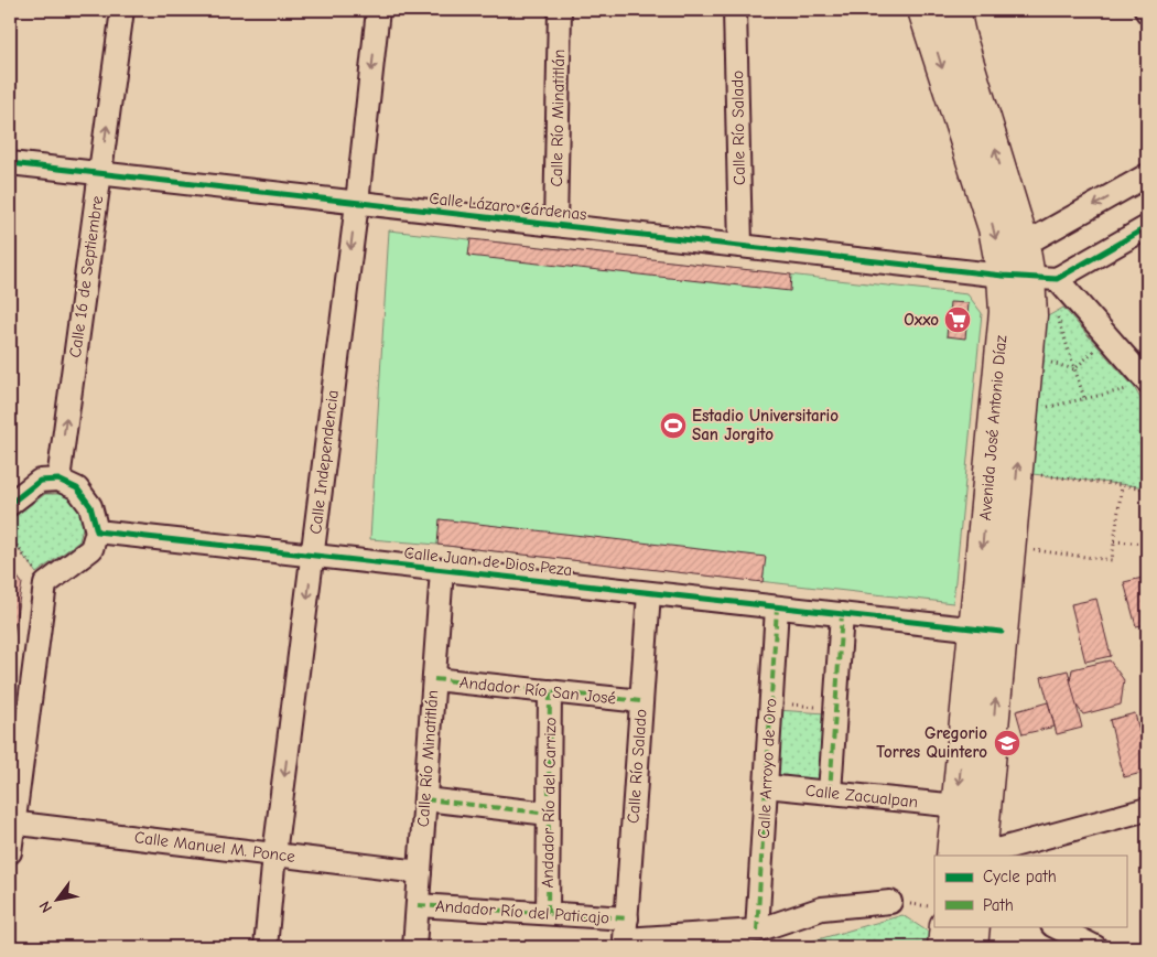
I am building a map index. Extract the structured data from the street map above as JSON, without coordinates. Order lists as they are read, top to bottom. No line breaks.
{"streets":{"street":["Calle Río Minatitlán","Calle Río Salado","Calle Lázaro Cárdenas","Calle 16 de Septiembre","Avenida José Antonio Díaz","Calle Independencia","Calle Juan de Dios Peza","Andador Río San José","Calle Arroyo de Oro","Calle Zacualpan","Andador Río del Carrizo","Calle Manuel M. Ponce","Andador Río del Paticajo"]},"crossings":[["Calle Río Minatitlán","Calle Lázaro Cárdenas"],["Calle Río Minatitlán","Calle Juan de Dios Peza"],["Calle Río Minatitlán","Andador Río San José"],["Calle Río Minatitlán","Calle Manuel M. Ponce"],["Calle Río Minatitlán","Andador Río del Paticajo"],["Calle Río Salado","Calle Lázaro Cárdenas"],["Calle Río Salado","Calle Juan de Dios Peza"],["Calle Río Salado","Andador Río San José"],["Calle Río Salado","Andador Río del Paticajo"],["Calle Lázaro Cárdenas","Calle 16 de Septiembre"],["Calle Lázaro Cárdenas","Avenida José Antonio Díaz"],["Calle Lázaro Cárdenas","Calle Independencia"],["Avenida José Antonio Díaz","Calle Juan de Dios Peza"],["Avenida José Antonio Díaz","Calle Zacualpan"],["Calle Independencia","Calle Juan de Dios Peza"],["Calle Independencia","Calle Manuel M. Ponce"],["Calle Juan de Dios Peza","Calle Arroyo de Oro"],["Andador Río San José","Andador Río del Carrizo"],["Calle Arroyo de Oro","Calle Zacualpan"],["Calle Arroyo de Oro","Andador Río del Paticajo"],["Andador Río del Carrizo","Andador Río del Paticajo"]],"one_way":["Calle 16 de Septiembre","Calle Independencia"],"places":{"supermarket":["Oxxo"],"sports":["Estadio Universitario San Jorgito"],"school or university":["Gregorio Torres Quintero"]},"legend":["Cycle path","Path"],"north":"bottom left"}
